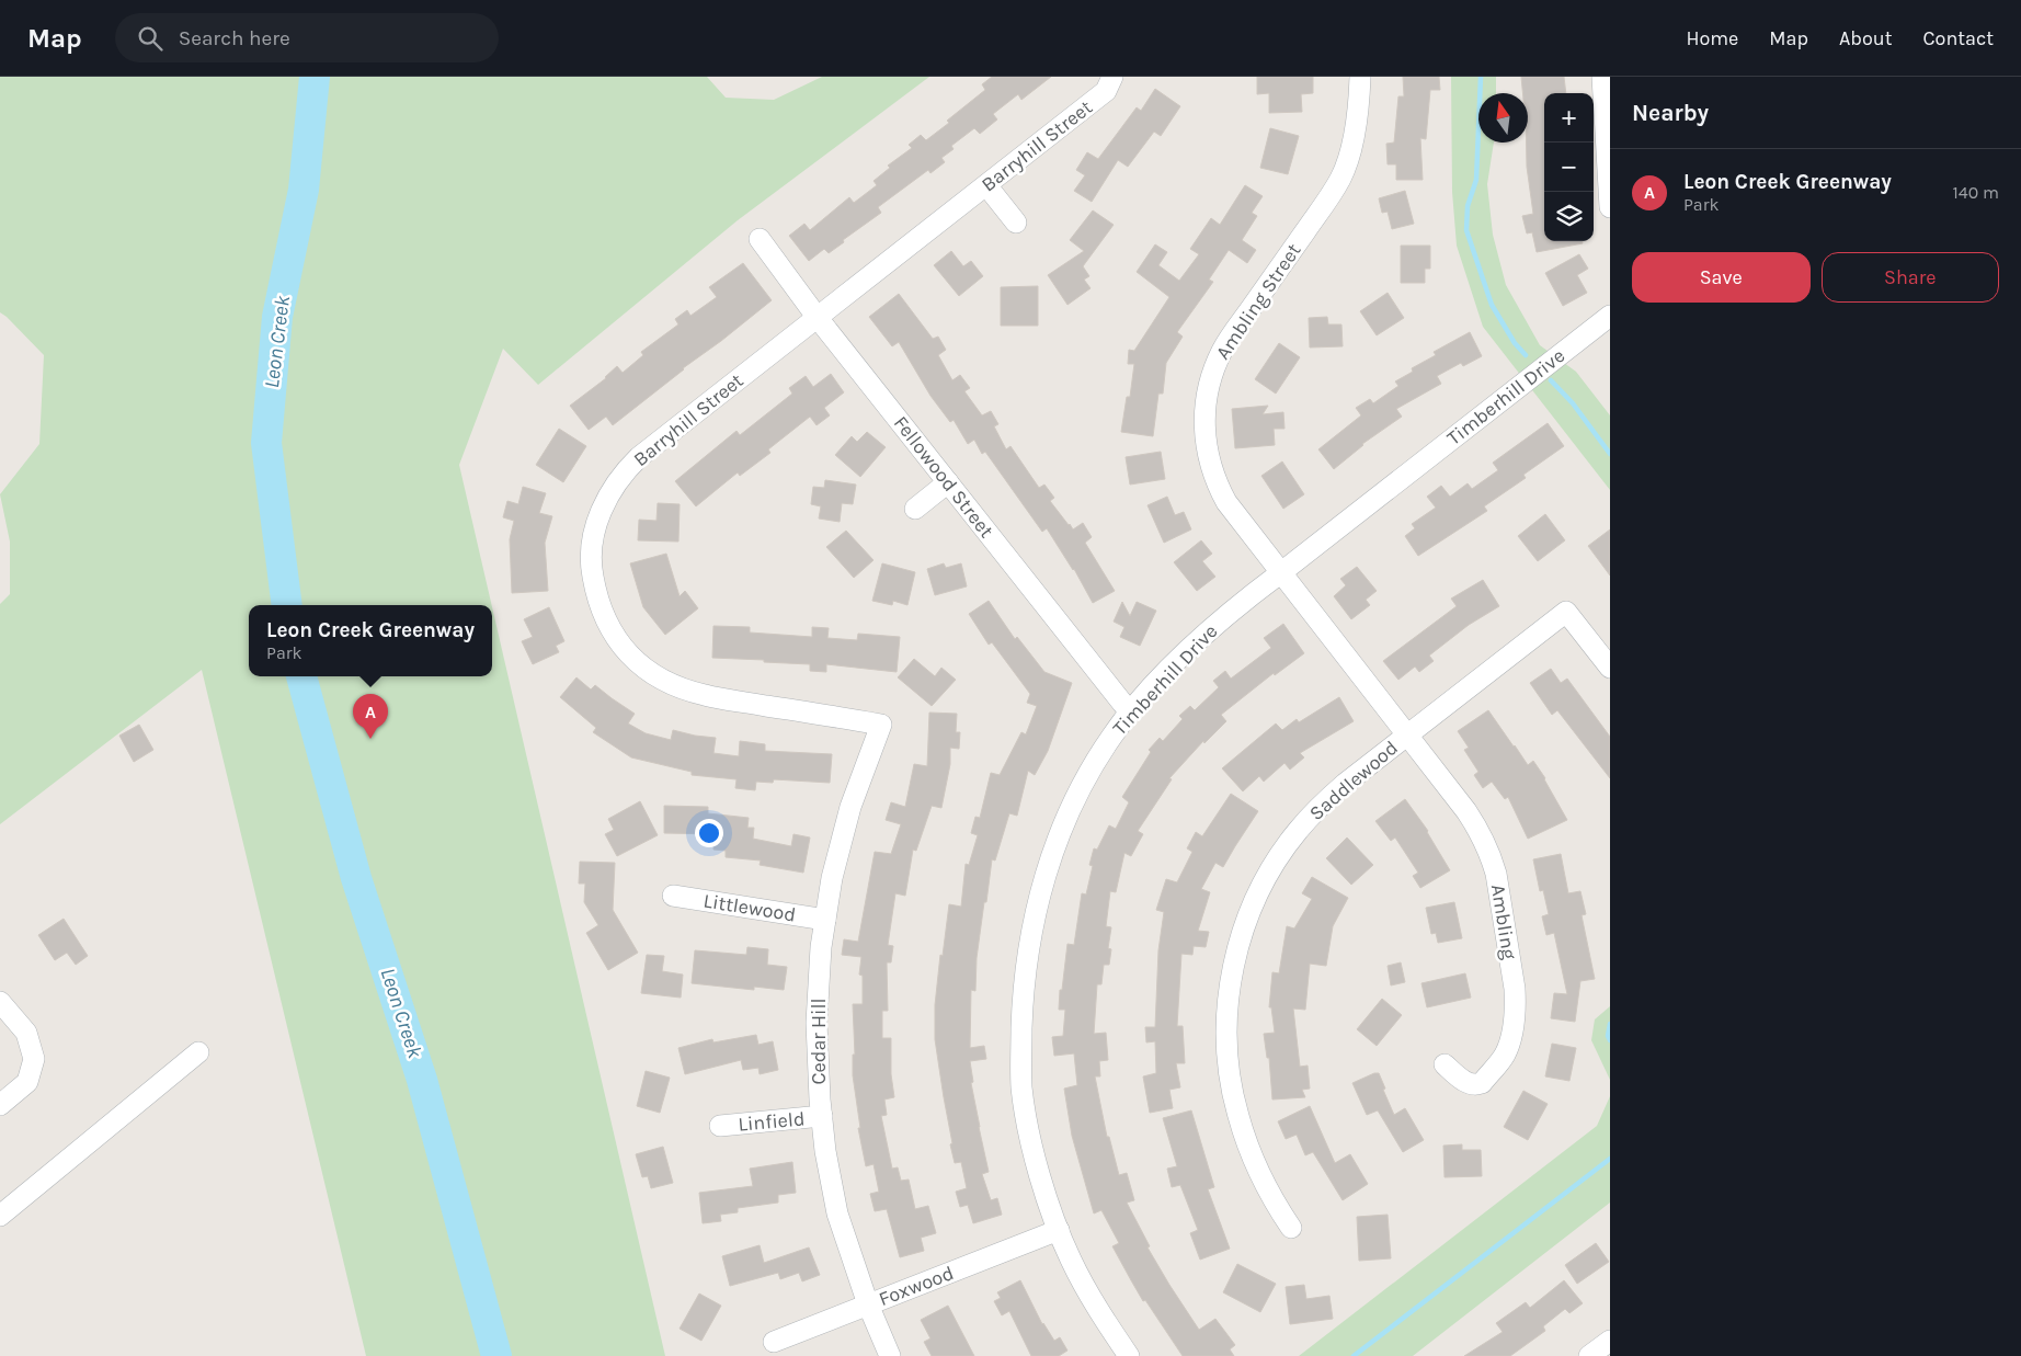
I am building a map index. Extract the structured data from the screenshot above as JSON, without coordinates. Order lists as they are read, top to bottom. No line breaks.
{"streets":{"street":["Barryhill Street","Ambling Street","Timberhill Drive","Fellowood Street","Saddlewood","Littlewood","Ambling","Cedar Hill","Linfield","Foxwood"]},"crossings":[["Barryhill Street","Fellowood Street"],["Barryhill Street","Cedar Hill"],["Ambling Street","Timberhill Drive"],["Ambling Street","Saddlewood"],["Ambling Street","Ambling"],["Timberhill Drive","Fellowood Street"],["Timberhill Drive","Foxwood"],["Saddlewood","Ambling"],["Littlewood","Cedar Hill"],["Cedar Hill","Linfield"],["Cedar Hill","Foxwood"]],"water":["Leon Creek"],"north":"top","page":{"header":"Map","search":"Search here","nav":["Home","Map","About","Contact"],"heading":"Nearby","map_buttons":["+","−"],"list":[{"mark":"A","name":"Leon Creek Greenway","note":"Park","value":"140 m"}],"buttons":["Save","Share"],"popup":["Leon Creek Greenway","Park"],"pins":"A"}}
